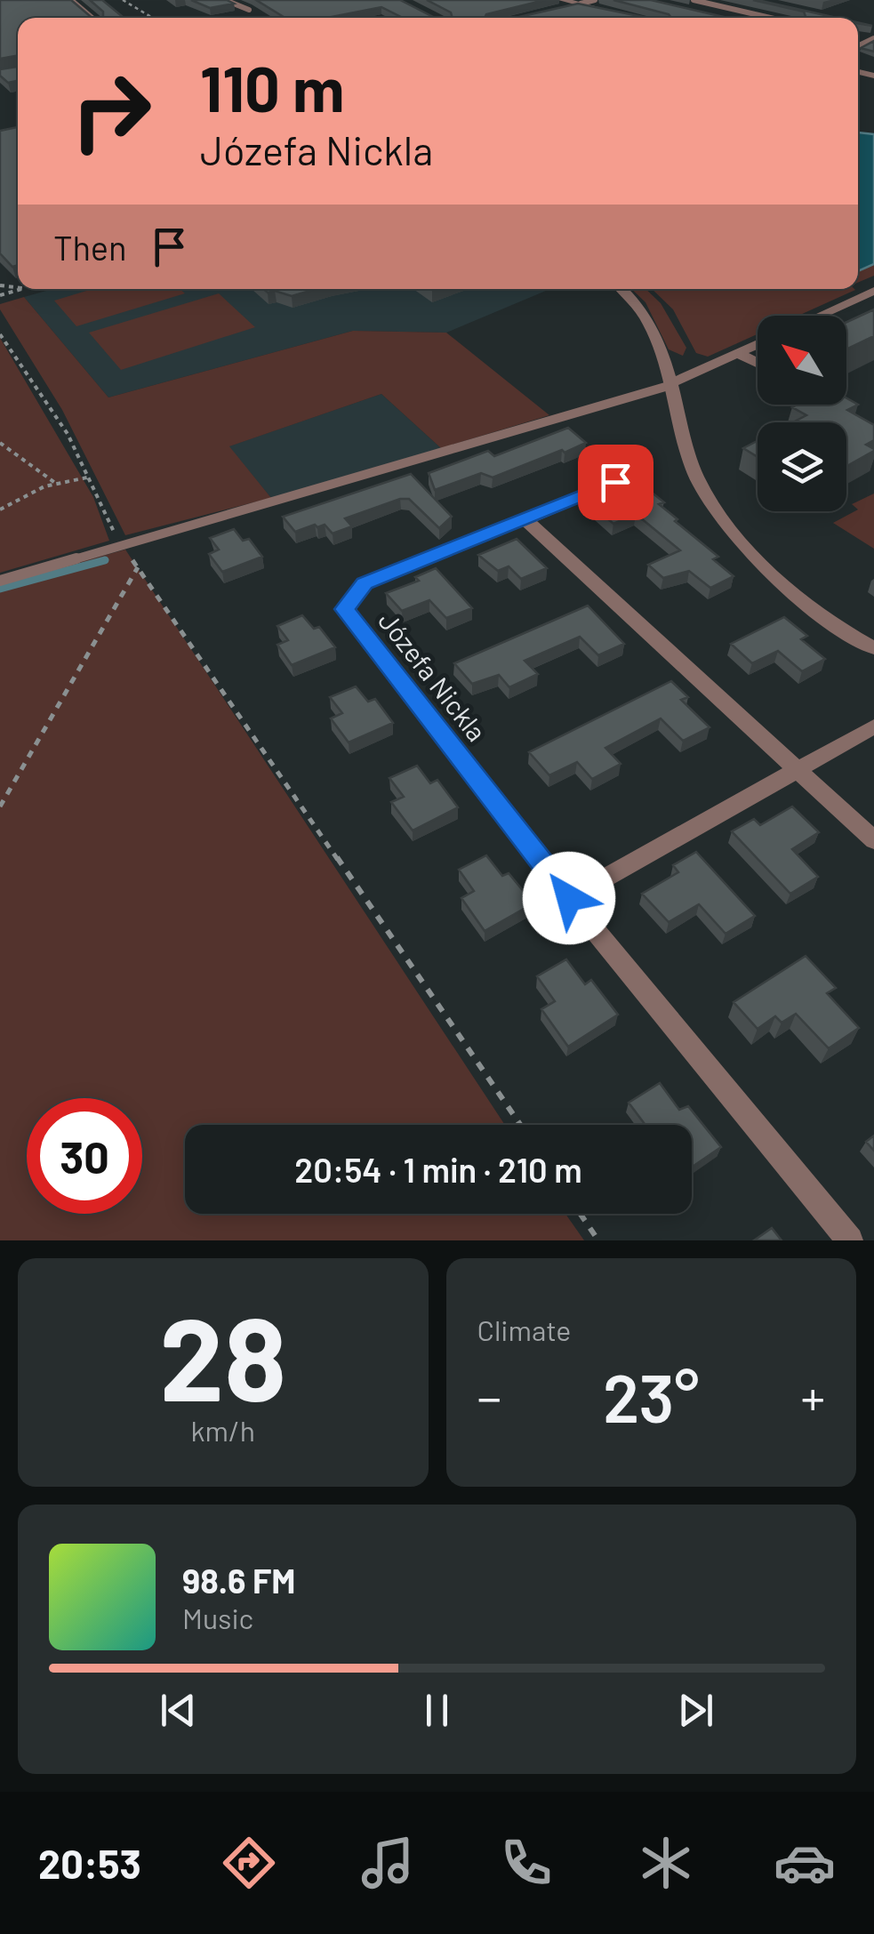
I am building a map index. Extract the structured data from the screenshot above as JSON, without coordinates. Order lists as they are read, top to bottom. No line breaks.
{"streets":{"street":["Józefa Nickla"]},"north":"top left","page":{"turn":["110 m","Józefa Nickla"],"then":"Then","limit":"30","trip":"20:54 · 1 min · 210 m","tile":[["28","km/h"],"Climate"],"heat":["−","23°","+"],"song":["98.6 FM","Music"],"tabs":"20:53"}}
